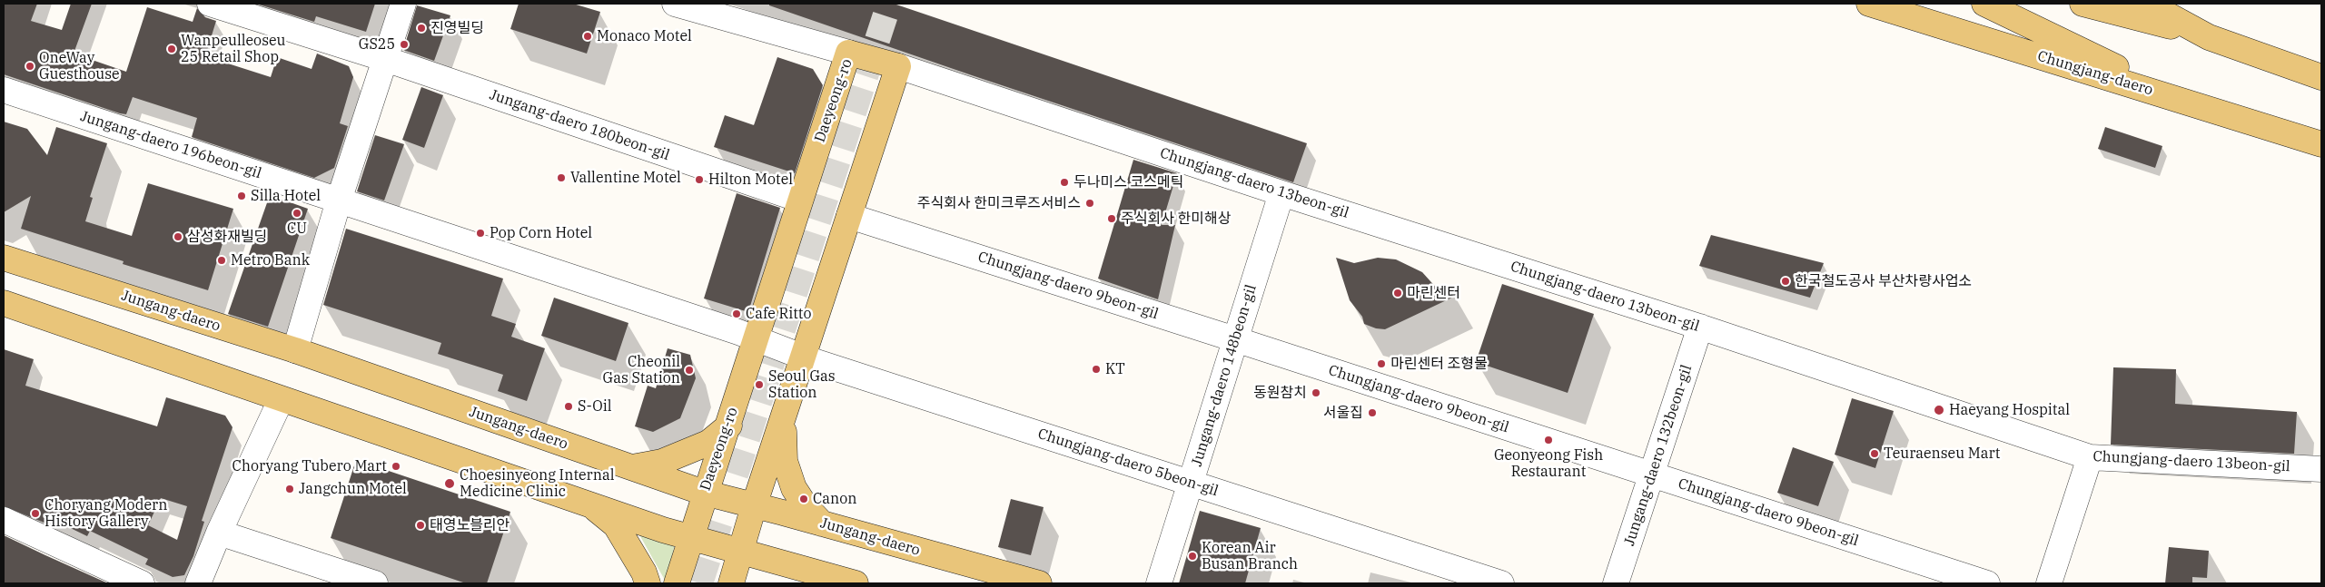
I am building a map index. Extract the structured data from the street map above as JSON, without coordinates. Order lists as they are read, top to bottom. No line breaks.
{"streets":{"main road":["Chungjang-daero","Daeyeong-ro","Jungang-daero"],"street":["Jungang-daero 180beon-gil","Jungang-daero 196beon-gil","Chungjang-daero 13beon-gil","Chungjang-daero 9beon-gil","Jungang-daero 148beon-gil","Jungang-daero 132beon-gil","Chungjang-daero 5beon-gil"]},"crossings":[["Daeyeong-ro","Jungang-daero 180beon-gil"],["Daeyeong-ro","Chungjang-daero 13beon-gil"],["Daeyeong-ro","Jungang-daero"],["Daeyeong-ro","Chungjang-daero 5beon-gil"],["Chungjang-daero 13beon-gil","Jungang-daero 148beon-gil"],["Chungjang-daero 13beon-gil","Jungang-daero 132beon-gil"],["Chungjang-daero 9beon-gil","Jungang-daero 148beon-gil"],["Chungjang-daero 9beon-gil","Jungang-daero 132beon-gil"],["Jungang-daero 148beon-gil","Chungjang-daero 5beon-gil"]],"places":["진영빌딩","Monaco Motel","GS25","Wanpeulleoseu 25 Retail Shop","OneWay Guesthouse","Vallentine Motel","Hilton Motel","두나미스 코스메틱","Silla Hotel","주식회사 한미크루즈서비스","CU","주식회사 한미해상","Pop Corn Hotel","삼성화재빌딩","Metro Bank","한국철도공사 부산차량사업소","마린센터","Cafe Ritto","마린센터 조형물","KT","Cheonil Gas Station","Seoul Gas Station","동원참치","S-Oil","Haeyang Hospital","서울집","Geonyeong Fish Restaurant","Teuraenseu Mart","Choryang Tubero Mart","Choesinyeong Internal Medicine Clinic","Jangchun Motel","Canon","Choryang Modern History Gallery","태영노블리안","Korean Air Busan Branch"]}
